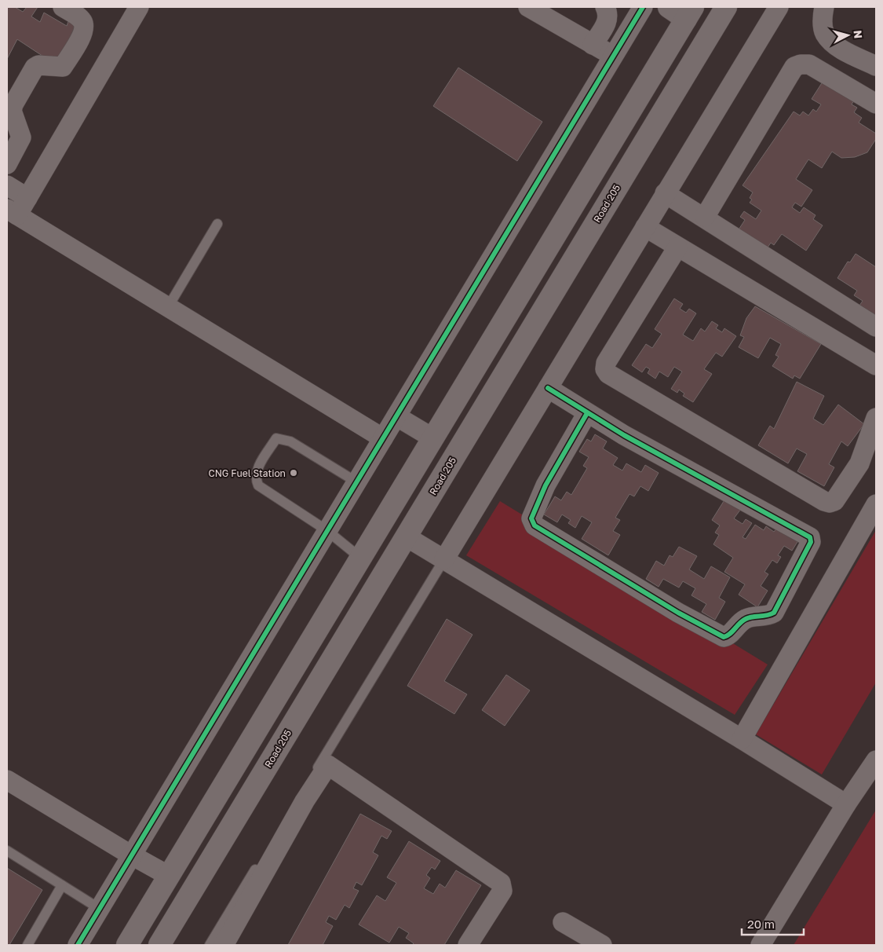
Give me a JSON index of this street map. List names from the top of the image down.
{
  "streets": {
    "main road": ["Road 205"]
  },
  "places": ["CNG Fuel Station"],
  "scale_bar": "20 m",
  "north": "right"
}
